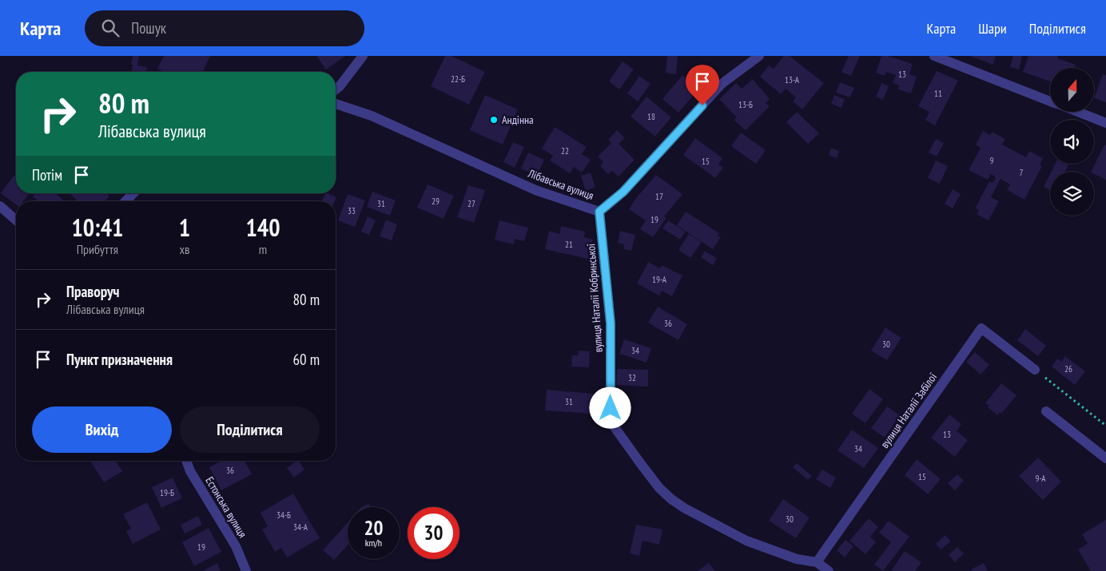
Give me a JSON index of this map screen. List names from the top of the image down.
{
  "streets": {
    "street": [
      "Лібавська вулиця",
      "вулиця Наталії Кобринської",
      "вулиця Наталії Забілої",
      "Естонська вулиця"
    ]
  },
  "crossings": [
    ["Лібавська вулиця", "вулиця Наталії Кобринської"],
    ["вулиця Наталії Кобринської", "вулиця Наталії Забілої"]
  ],
  "places": ["Андінна"],
  "house_numbers": [
    "13",
    "22-Б",
    "13-А",
    "11",
    "13-Б",
    "18",
    "22",
    "9",
    "15",
    "7",
    "17",
    "29",
    "31",
    "27",
    "33",
    "19",
    "21",
    "19-А",
    "36",
    "30",
    "34",
    "26",
    "32",
    "31",
    "13",
    "34",
    "36",
    "15",
    "9-А",
    "19-Б",
    "34-Б",
    "30",
    "34-А",
    "19"
  ],
  "north": "top",
  "page": {
    "header": "Карта",
    "search": "Пошук",
    "nav": ["Карта", "Шари", "Поділитися"],
    "turn": ["80 m", "Лібавська вулиця"],
    "then": "Потім",
    "eta": [
      "10:41",
      "Прибуття",
      "1",
      "хв",
      "140",
      "m"
    ],
    "list": [
      {
        "name": "Праворуч",
        "note": "Лібавська вулиця",
        "value": "80 m"
      },
      {
        "name": "Пункт призначення",
        "value": "60 m"
      }
    ],
    "buttons": ["Вихід", "Поділитися"],
    "speed": "20 km/h",
    "limit": "30"
  }
}
